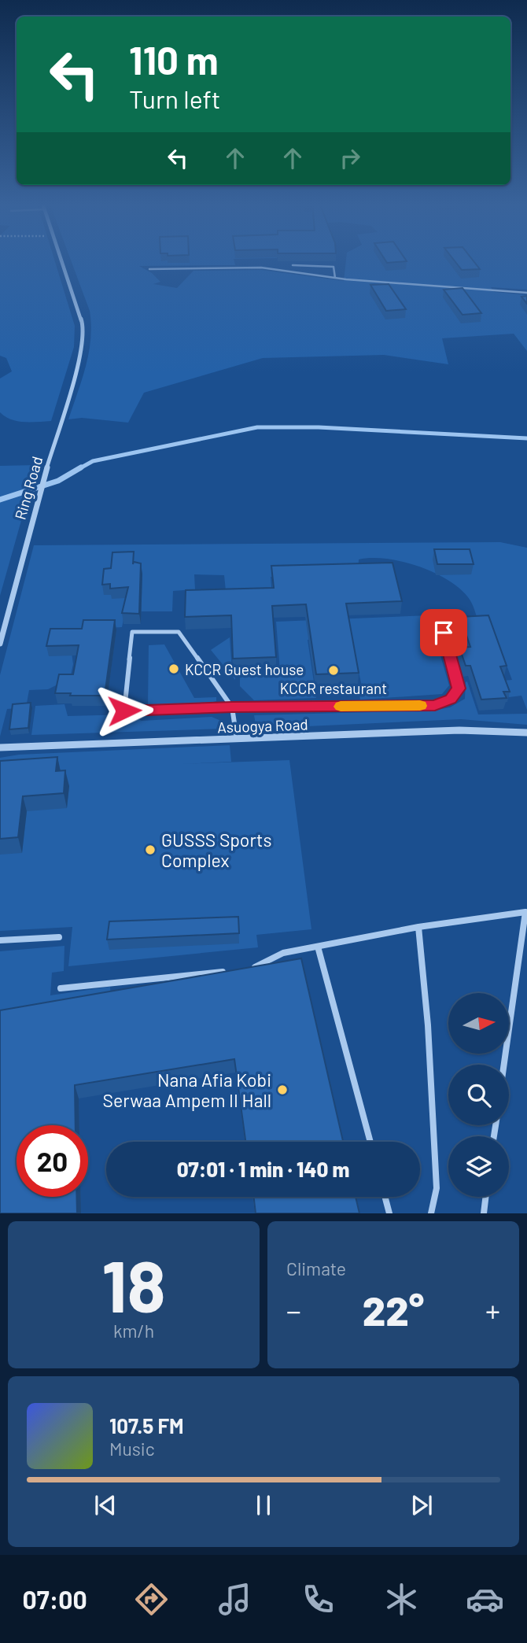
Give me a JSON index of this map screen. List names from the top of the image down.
{
  "streets": {
    "street": ["Ring Road", "Asuogya Road"]
  },
  "places": [
    "KCCR Guest house",
    "KCCR restaurant",
    "GUSSS Sports Complex",
    "Nana Afia Kobi Serwaa Ampem II Hall"
  ],
  "north": "right",
  "page": {
    "turn": ["110 m", "Turn left"],
    "limit": "20",
    "trip": "07:01 · 1 min · 140 m",
    "tile": [
      ["18", "km/h"],
      "Climate"
    ],
    "heat": ["−", "22°", "+"],
    "song": ["107.5 FM", "Music"],
    "tabs": "07:00"
  }
}
